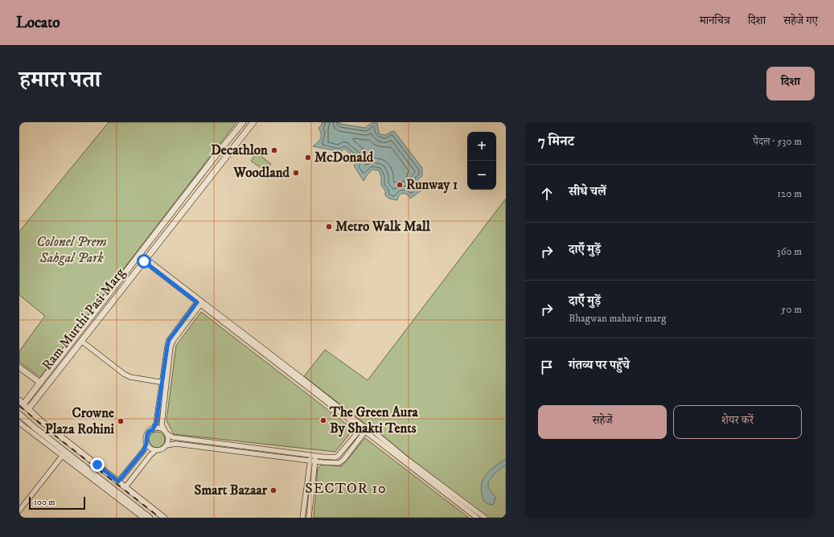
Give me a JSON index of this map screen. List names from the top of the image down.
{
  "streets": {
    "street": ["Ram Murthi Pasi Marg"]
  },
  "districts": ["SECTOR 10"],
  "parks": ["Colonel Prem Sahgal Park"],
  "places": [
    "Decathlon",
    "McDonald",
    "Woodland",
    "Runway 1",
    "Metro Walk Mall",
    "The Green Aura By Shakti Tents",
    "Crowne Plaza Rohini",
    "Smart Bazaar"
  ],
  "scale_bar": "100 m",
  "page": {
    "header": "Locato",
    "nav": ["मानचित्र", "दिशा", "सहेजे गए"],
    "title": "हमारा पता",
    "buttons": [
      "दिशा",
      ["सहेजें", "शेयर करें"]
    ],
    "heading": ["7 मिनट", "पैदल · 530 m"],
    "map_buttons": ["+", "−"],
    "list": [
      ["सीधे चलें", "120 m"],
      ["दाएँ मुड़ें", "360 m"],
      ["दाएँ मुड़ें", "Bhagwan mahavir marg", "50 m"],
      "गंतव्य पर पहुँचे"
    ],
    "scale": "100 m"
  }
}
